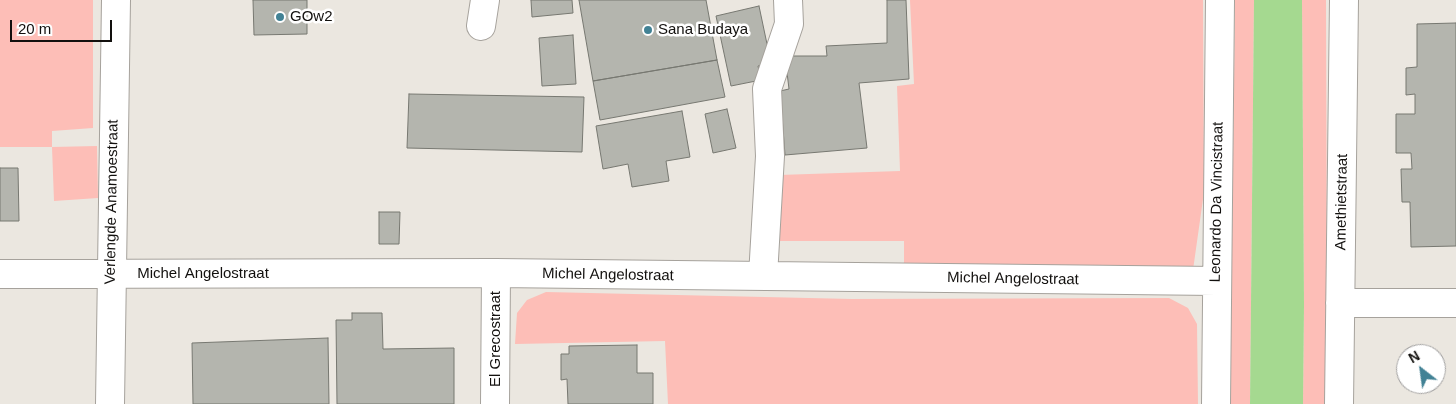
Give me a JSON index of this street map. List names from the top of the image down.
{
  "streets": {
    "street": [
      "Verlengde Anamoestraat",
      "Leonardo Da Vincistraat",
      "Amethietstraat",
      "Michel Angelostraat",
      "El Grecostraat"
    ]
  },
  "crossings": [
    ["Verlengde Anamoestraat", "Michel Angelostraat"],
    ["Leonardo Da Vincistraat", "Michel Angelostraat"],
    ["Michel Angelostraat", "El Grecostraat"]
  ],
  "places": ["GOw2", "Sana Budaya"],
  "scale_bar": "20 m",
  "north": "top left"
}
